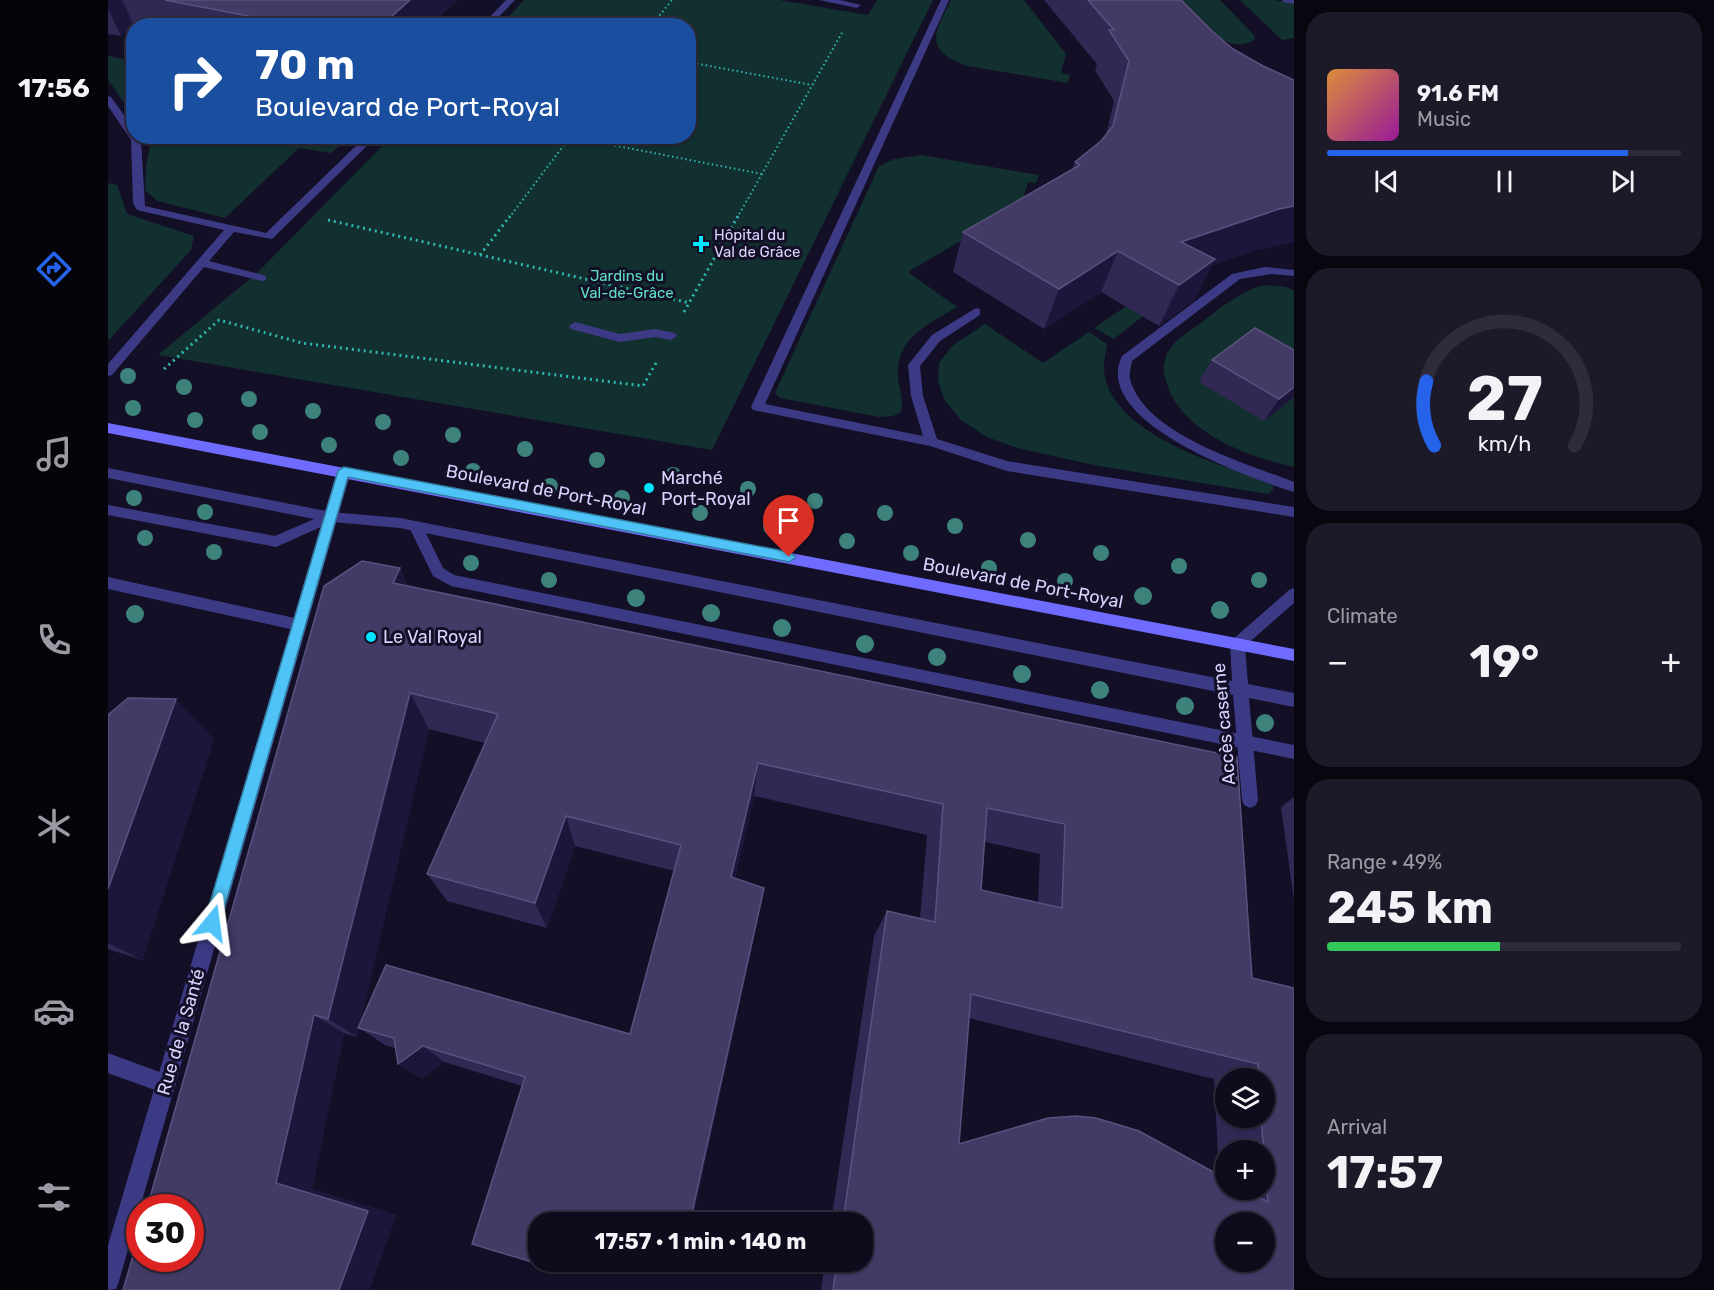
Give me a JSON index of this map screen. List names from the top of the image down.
{
  "streets": {
    "main road": ["Boulevard de Port-Royal"],
    "street": ["Accès caserne", "Rue de la Santé"]
  },
  "crossings": [
    ["Boulevard de Port-Royal", "Accès caserne"],
    ["Boulevard de Port-Royal", "Rue de la Santé"]
  ],
  "parks": ["Jardins du Val-de-Grâce"],
  "places": {
    "health": ["Hôpital du Val de Grâce"],
    "other": ["Marché Port-Royal", "Le Val Royal"]
  },
  "page": {
    "tabs": "17:56",
    "turn": ["70 m", "Boulevard de Port-Royal"],
    "song": ["91.6 FM", "Music"],
    "tile": [
      "Climate",
      ["Range · 49%", "245 km"],
      ["Arrival", "17:57"]
    ],
    "heat": ["−", "19°", "+"],
    "map_buttons": ["+", "−"],
    "limit": "30",
    "trip": "17:57 · 1 min · 140 m",
    "gauge": ["27", "km/h"]
  }
}
